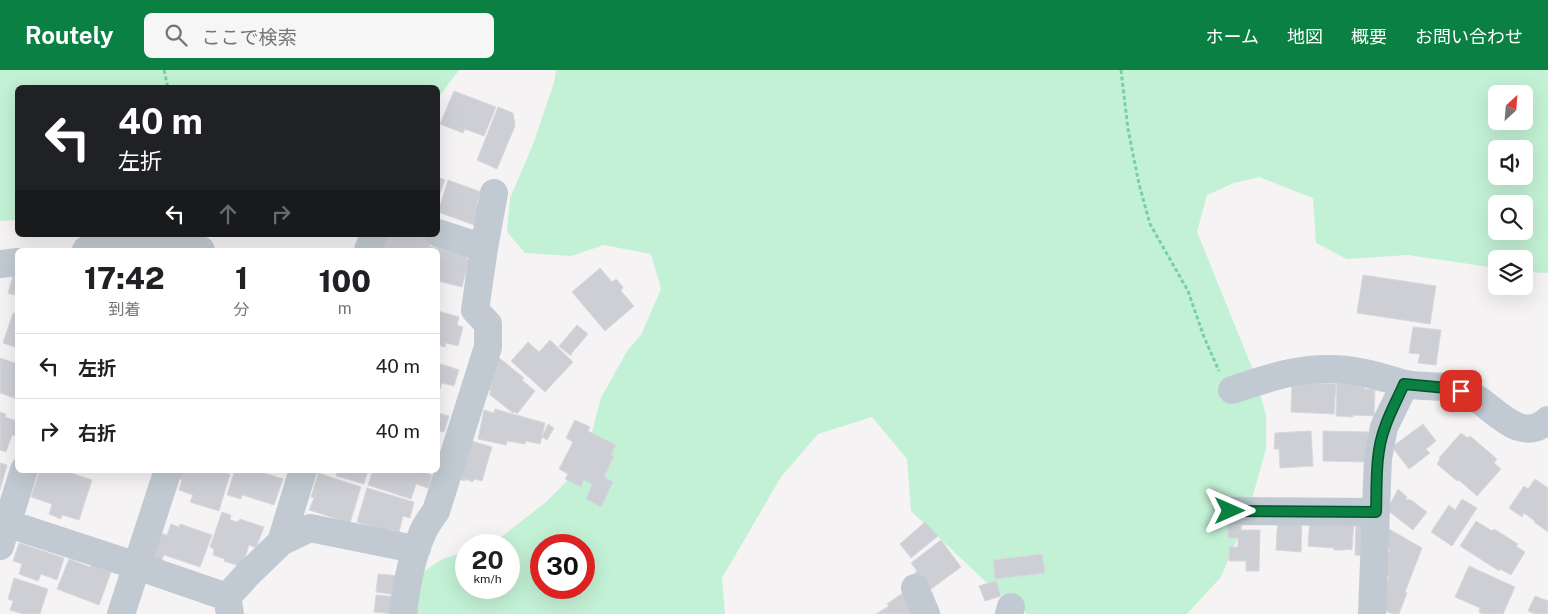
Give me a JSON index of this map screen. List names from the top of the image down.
{
  "north": "top right",
  "page": {
    "header": "Routely",
    "search": "ここで検索",
    "nav": [
      "ホーム",
      "地図",
      "概要",
      "お問い合わせ"
    ],
    "turn": ["40 m", "左折"],
    "eta": [
      "17:42",
      "到着",
      "1",
      "分",
      "100",
      "m"
    ],
    "list": [
      {
        "name": "左折",
        "value": "40 m"
      },
      {
        "name": "右折",
        "value": "40 m"
      }
    ],
    "speed": "20 km/h",
    "limit": "30"
  }
}
